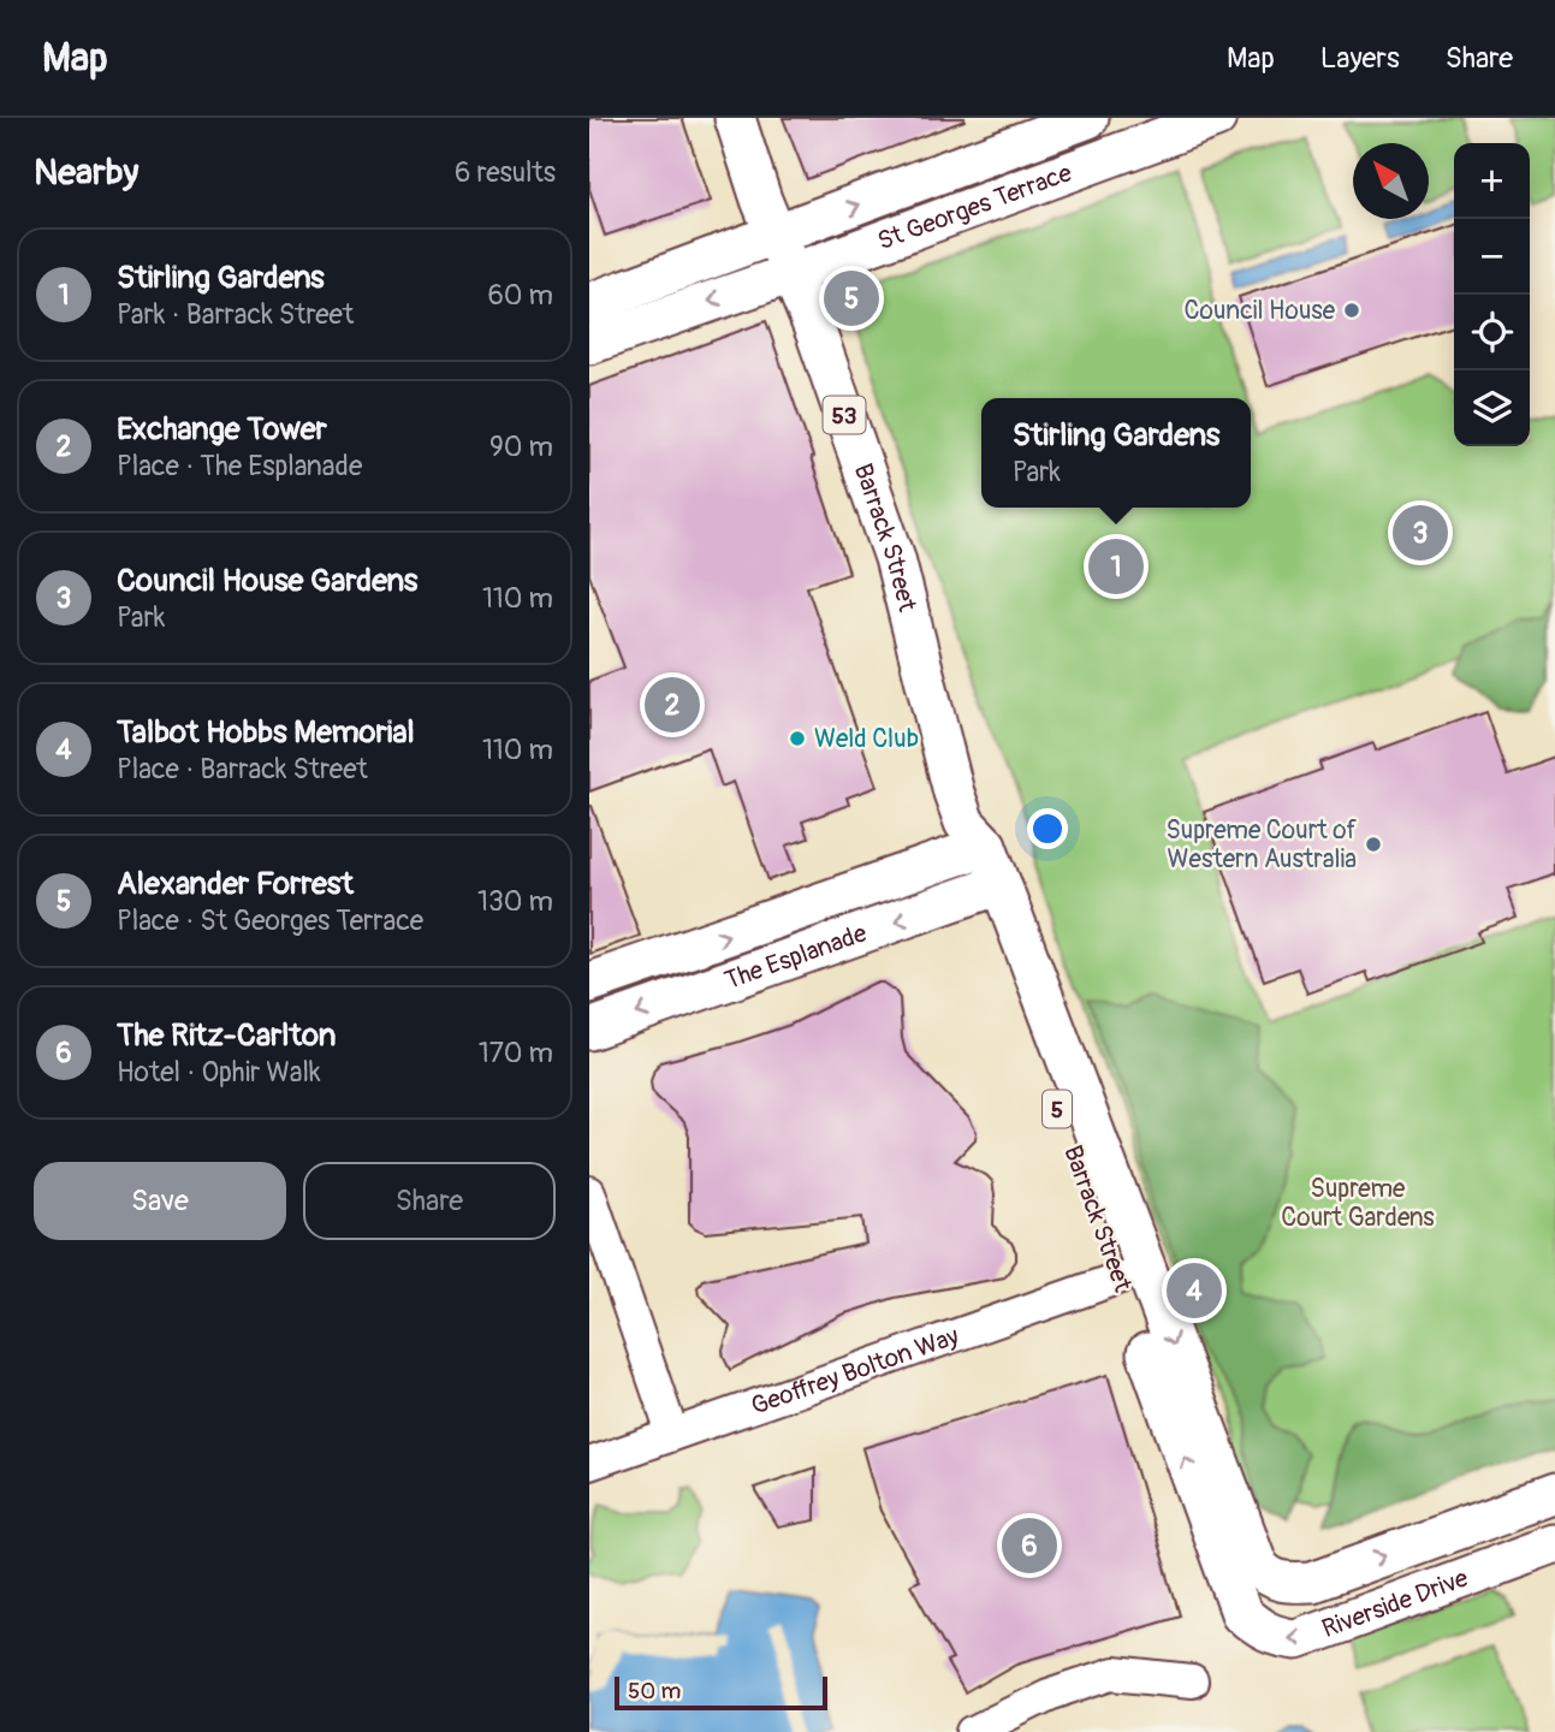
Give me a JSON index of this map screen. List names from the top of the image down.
{
  "streets": {
    "main road": [
      "St Georges Terrace",
      "53",
      "Barrack Street",
      "The Esplanade",
      "5",
      "Riverside Drive"
    ],
    "street": ["Geoffrey Bolton Way"]
  },
  "crossings": [
    ["St Georges Terrace", "Barrack Street"],
    ["Barrack Street", "The Esplanade"],
    ["Barrack Street", "Geoffrey Bolton Way"],
    ["Barrack Street", "Riverside Drive"]
  ],
  "parks": ["Supreme Court Gardens"],
  "places": ["Council House", "Weld Club", "Supreme Court of Western Australia"],
  "scale_bar": "50 m",
  "north": "top left",
  "page": {
    "header": "Map",
    "nav": ["Map", "Layers", "Share"],
    "heading": ["Nearby", "6 results"],
    "map_buttons": ["+", "−"],
    "list": [
      {
        "mark": "1",
        "name": "Stirling Gardens",
        "note": "Park · Barrack Street",
        "value": "60 m"
      },
      {
        "mark": "2",
        "name": "Exchange Tower",
        "note": "Place · The Esplanade",
        "value": "90 m"
      },
      {
        "mark": "3",
        "name": "Council House Gardens",
        "note": "Park",
        "value": "110 m"
      },
      {
        "mark": "4",
        "name": "Talbot Hobbs Memorial",
        "note": "Place · Barrack Street",
        "value": "110 m"
      },
      {
        "mark": "5",
        "name": "Alexander Forrest",
        "note": "Place · St Georges Terrace",
        "value": "130 m"
      },
      {
        "mark": "6",
        "name": "The Ritz-Carlton",
        "note": "Hotel · Ophir Walk",
        "value": "170 m"
      }
    ],
    "pins": [
      "5",
      "3",
      "1",
      "2",
      "4",
      "6"
    ],
    "popup": ["Stirling Gardens", "Park"],
    "buttons": ["Save", "Share"],
    "scale": "50 m"
  }
}
